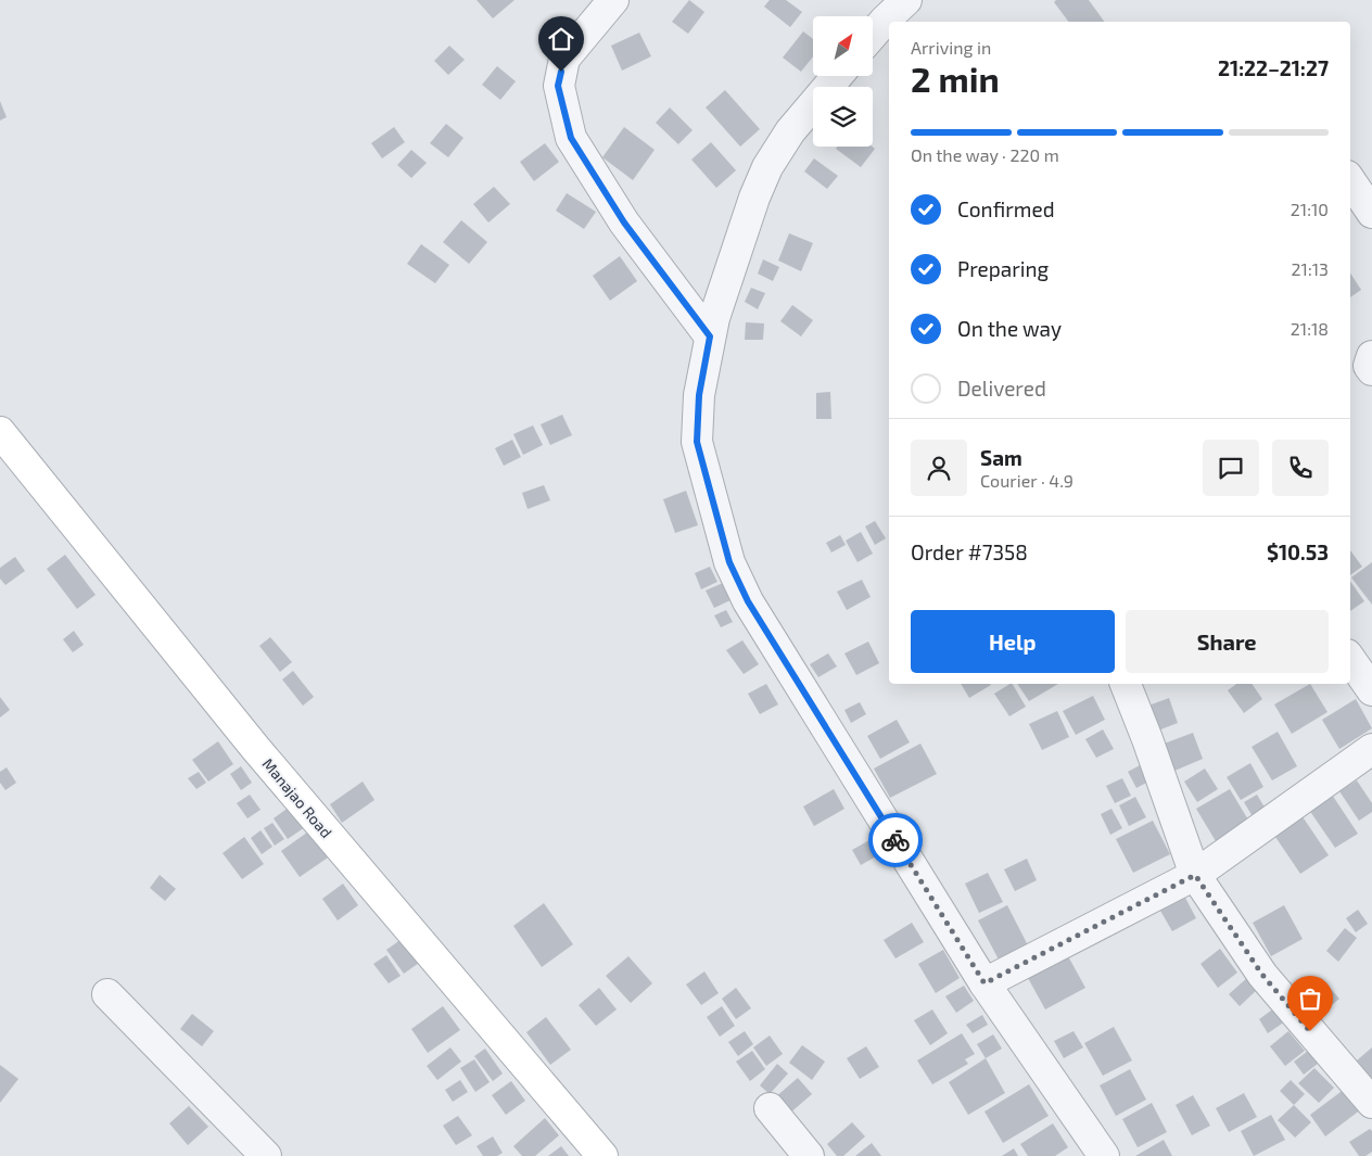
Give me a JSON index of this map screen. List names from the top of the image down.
{
  "streets": {
    "street": ["Manajao Road"]
  },
  "north": "top right",
  "page": {
    "heading": ["2 min", "Arriving in", "21:22–21:27"],
    "panel": [
      "Sam",
      "Courier · 4.9",
      "Order #7358",
      "$10.53"
    ],
    "bar": "On the way · 220 m",
    "list": [
      ["Confirmed", "21:10"],
      ["Preparing", "21:13"],
      ["On the way", "21:18"],
      "Delivered"
    ],
    "buttons": ["Help", "Share"]
  }
}
